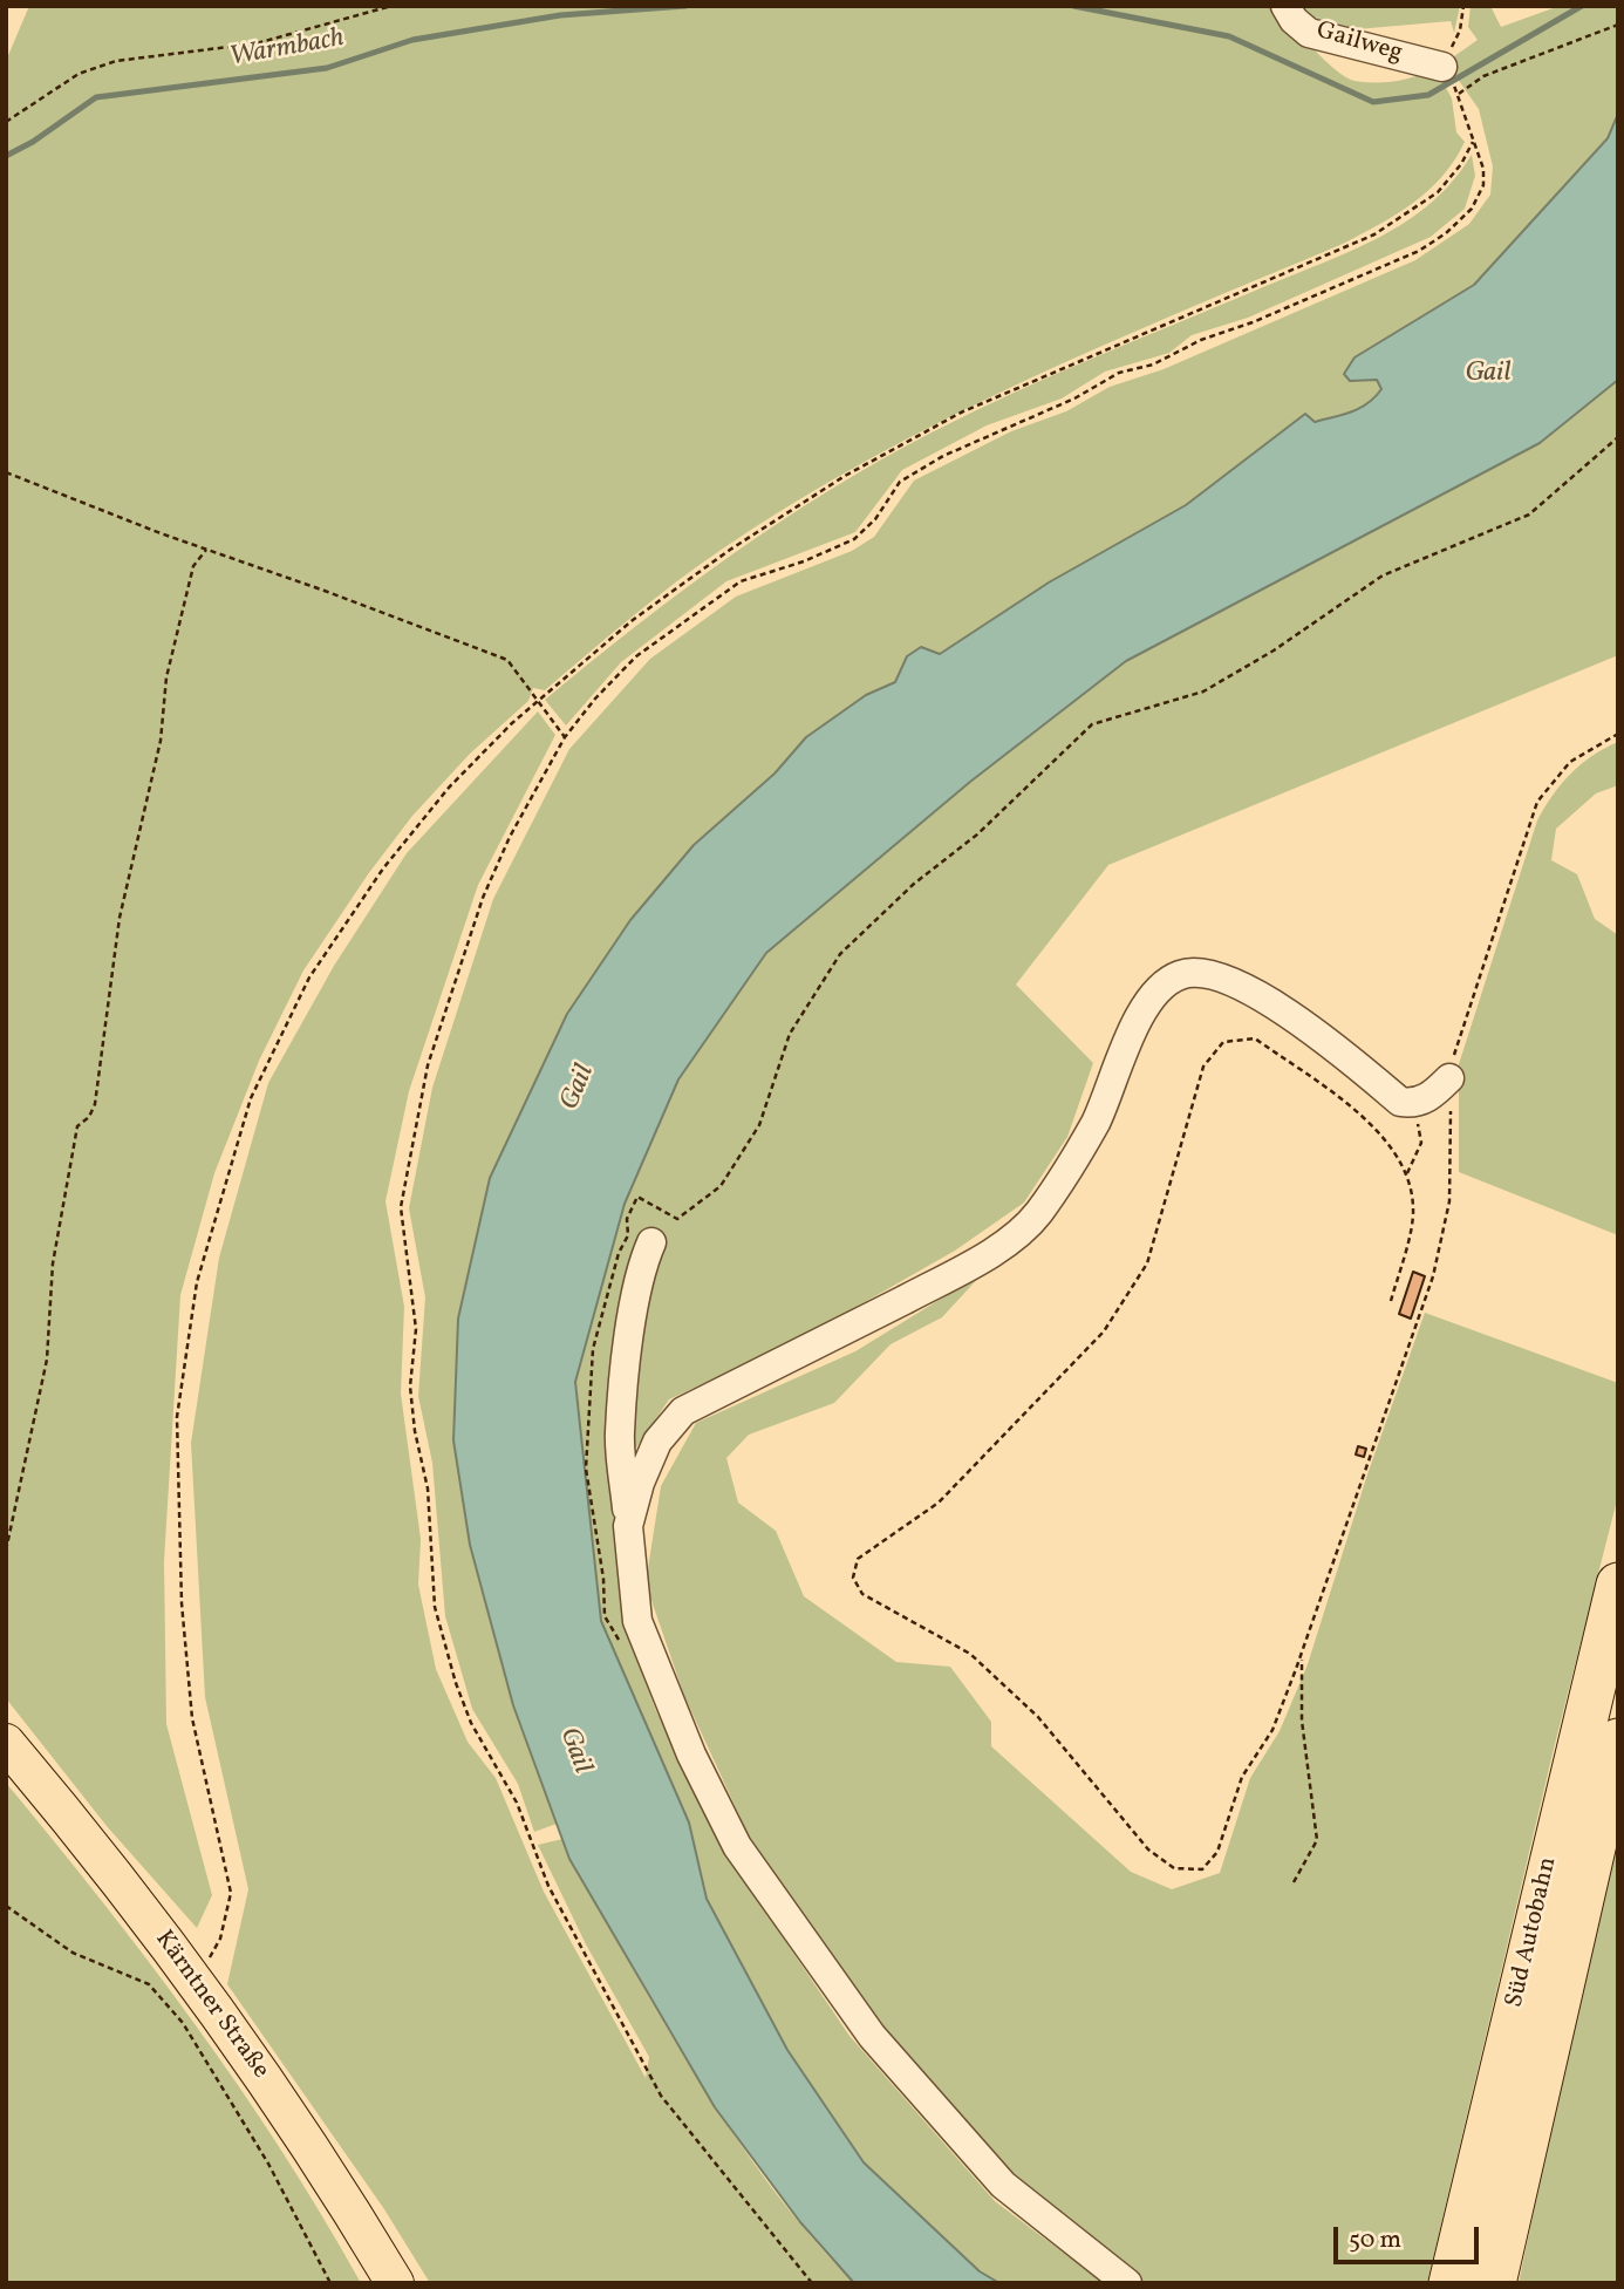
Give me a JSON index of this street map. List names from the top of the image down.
{
  "streets": {
    "highway": ["Süd Autobahn"],
    "main road": ["Kärntner Straße"],
    "street": ["Gailweg"]
  },
  "water": ["Warmbach", "Gail"],
  "scale_bar": "50 m"
}
